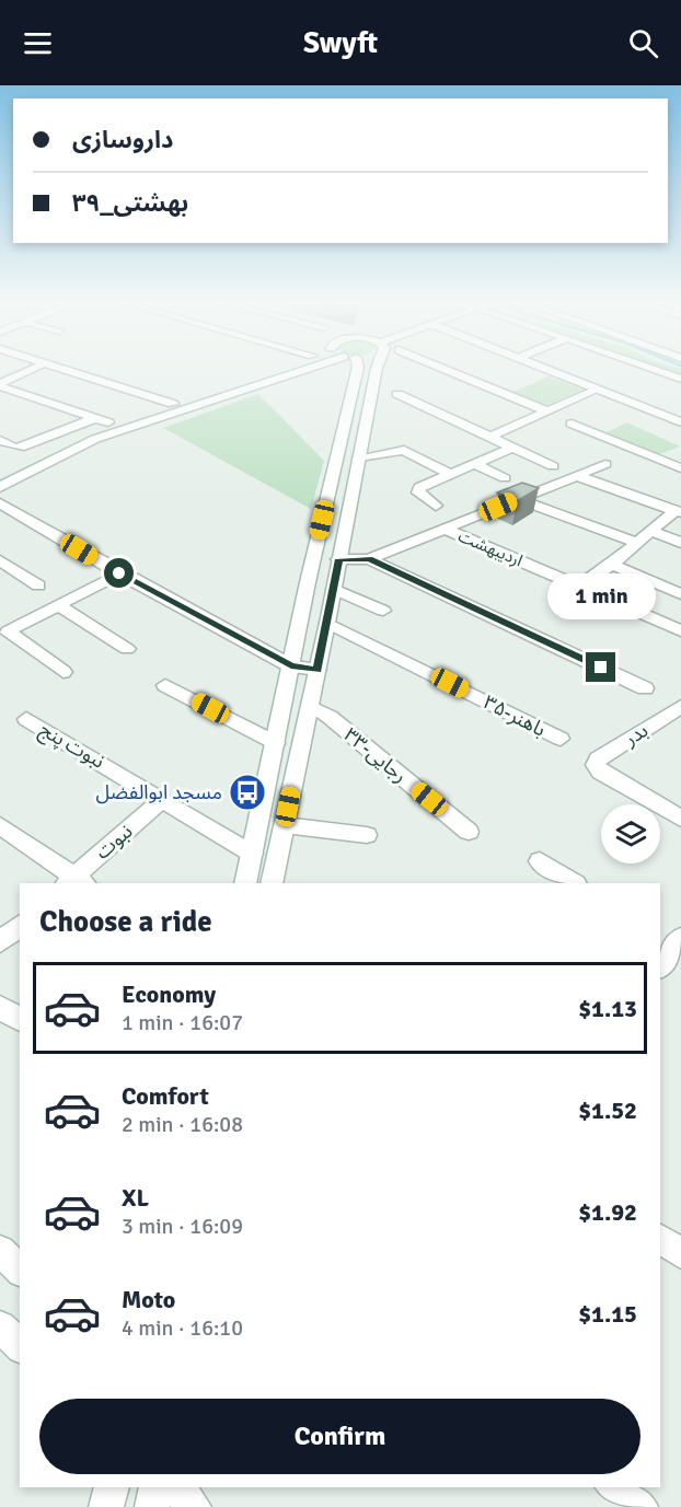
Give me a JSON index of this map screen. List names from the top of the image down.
{
  "streets": {
    "street": [
      "اردیبهشت",
      "۳۵-باهنر",
      "بدر",
      "نبوت پنج",
      "۳۳-رجایی",
      "نبوت"
    ]
  },
  "crossings": [
    ["نبوت پنج", "نبوت"]
  ],
  "places": {
    "bus stop": ["مسجد ابوالفضل"]
  },
  "page": {
    "header": "Swyft",
    "banner": ["داروسازی", "۳۹_بهشتی"],
    "bubble": "1 min",
    "heading": "Choose a ride",
    "list": [
      {
        "name": "Economy",
        "note": "1 min · 16:07",
        "value": "$1.13"
      },
      {
        "name": "Comfort",
        "note": "2 min · 16:08",
        "value": "$1.52"
      },
      {
        "name": "XL",
        "note": "3 min · 16:09",
        "value": "$1.92"
      },
      {
        "name": "Moto",
        "note": "4 min · 16:10",
        "value": "$1.15"
      }
    ],
    "buttons": "Confirm"
  }
}
